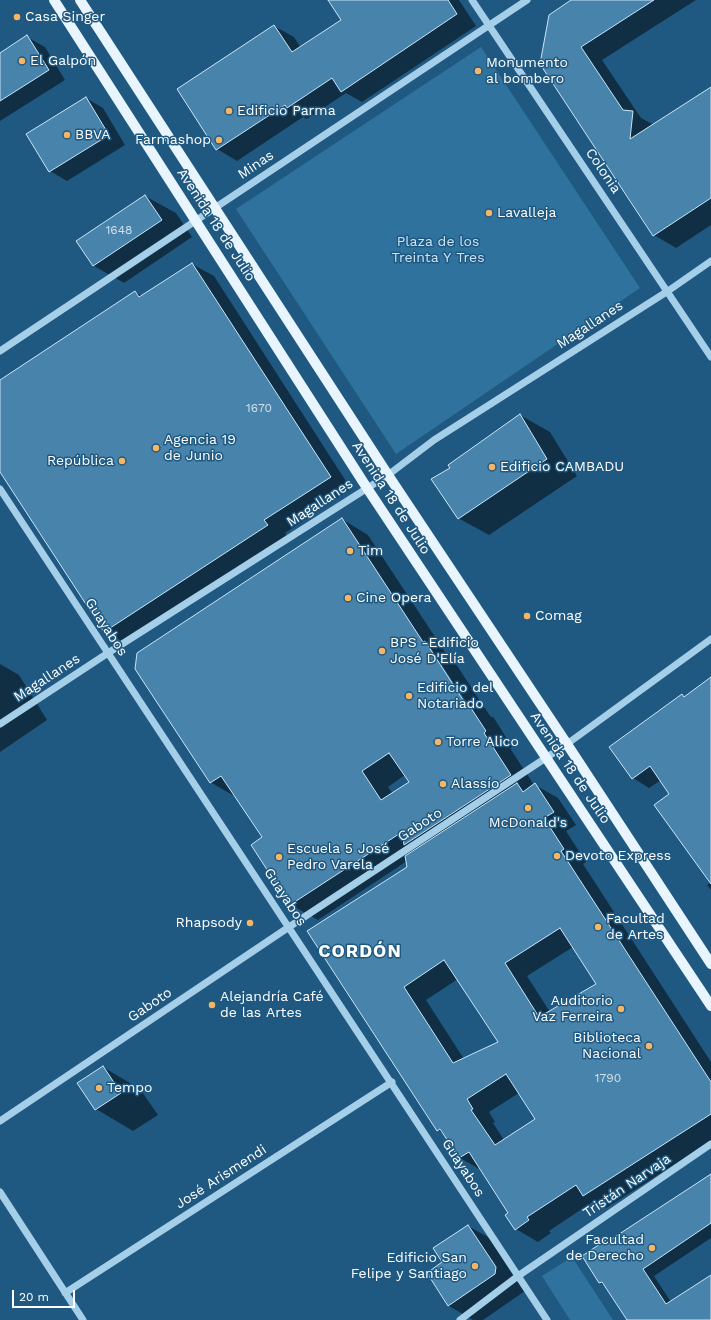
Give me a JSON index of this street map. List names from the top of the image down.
{
  "streets": {
    "main road": ["Avenida 18 de Julio"],
    "street": [
      "Minas",
      "Colonia",
      "Magallanes",
      "Guayabos",
      "Gaboto",
      "José Arismendi",
      "Tristán Narvaja"
    ]
  },
  "crossings": [
    ["Minas", "Colonia"],
    ["Minas", "Avenida 18 de Julio"],
    ["Colonia", "Magallanes"],
    ["Avenida 18 de Julio", "Magallanes"],
    ["Avenida 18 de Julio", "Gaboto"],
    ["Magallanes", "Guayabos"],
    ["Guayabos", "Gaboto"],
    ["Guayabos", "José Arismendi"],
    ["Guayabos", "Tristán Narvaja"]
  ],
  "districts": ["CORDÓN"],
  "parks": ["Plaza de los Treinta Y Tres"],
  "places": [
    "Casa Singer",
    "El Galpón",
    "Monumento al bombero",
    "Edificio Parma",
    "BBVA",
    "Farmashop",
    "Lavalleja",
    "Agencia 19 de Junio",
    "República",
    "Edificio CAMBADU",
    "Tim",
    "Cine Opera",
    "Comag",
    "BPS -Edificio José D'Elía",
    "Edificio del Notariado",
    "Torre Alico",
    "Alassío",
    "McDonald's",
    "Devoto Express",
    "Escuela 5 José Pedro Varela",
    "Rhapsody",
    "Facultad de Artes",
    "Alejandría Café de las Artes",
    "Auditorio Vaz Ferreira",
    "Biblioteca Nacional",
    "Tempo",
    "Facultad de Derecho",
    "Edificio San Felipe y Santiago"
  ],
  "house_numbers": ["1648", "1670", "1790"],
  "scale_bar": "20 m"
}
